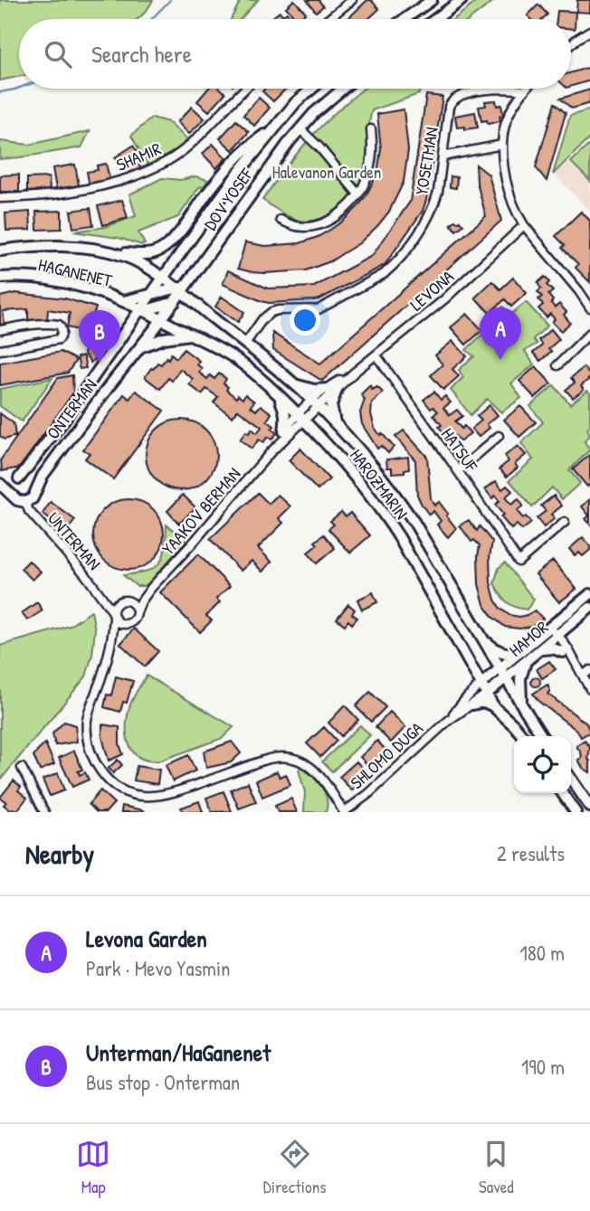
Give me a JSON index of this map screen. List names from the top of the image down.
{
  "streets": {
    "main road": [
      "DOV YOSEF",
      "HAGANENET",
      "ONTERMAN",
      "HAROZMARIN",
      "HAMOR",
      "SHLOMO DUGA"
    ],
    "street": [
      "SHAMIR",
      "YOSETMAN",
      "LEVONA",
      "HATSUF",
      "YAAKOV BERMAN",
      "UNTERMAN"
    ]
  },
  "crossings": [
    ["YOSETMAN", "HAROZMARIN"],
    ["DOV YOSEF", "HAGANENET"],
    ["DOV YOSEF", "ONTERMAN"],
    ["DOV YOSEF", "HAROZMARIN"],
    ["HAGANENET", "ONTERMAN"],
    ["HAGANENET", "HAROZMARIN"],
    ["LEVONA", "HATSUF"],
    ["LEVONA", "HAROZMARIN"],
    ["LEVONA", "YAAKOV BERMAN"],
    ["ONTERMAN", "HAROZMARIN"],
    ["ONTERMAN", "UNTERMAN"],
    ["HAROZMARIN", "YAAKOV BERMAN"],
    ["HAROZMARIN", "HAMOR"],
    ["HAROZMARIN", "SHLOMO DUGA"],
    ["YAAKOV BERMAN", "UNTERMAN"],
    ["HAMOR", "SHLOMO DUGA"]
  ],
  "parks": ["Halevanon Garden"],
  "page": {
    "search": "Search here",
    "pins": ["A", "B"],
    "heading": ["Nearby", "2 results"],
    "list": [
      {
        "mark": "A",
        "name": "Levona Garden",
        "note": "Park · Mevo Yasmin",
        "value": "180 m"
      },
      {
        "mark": "B",
        "name": "Unterman/HaGanenet",
        "note": "Bus stop · Onterman",
        "value": "190 m"
      }
    ],
    "nav": ["Map", "Directions", "Saved"]
  }
}
